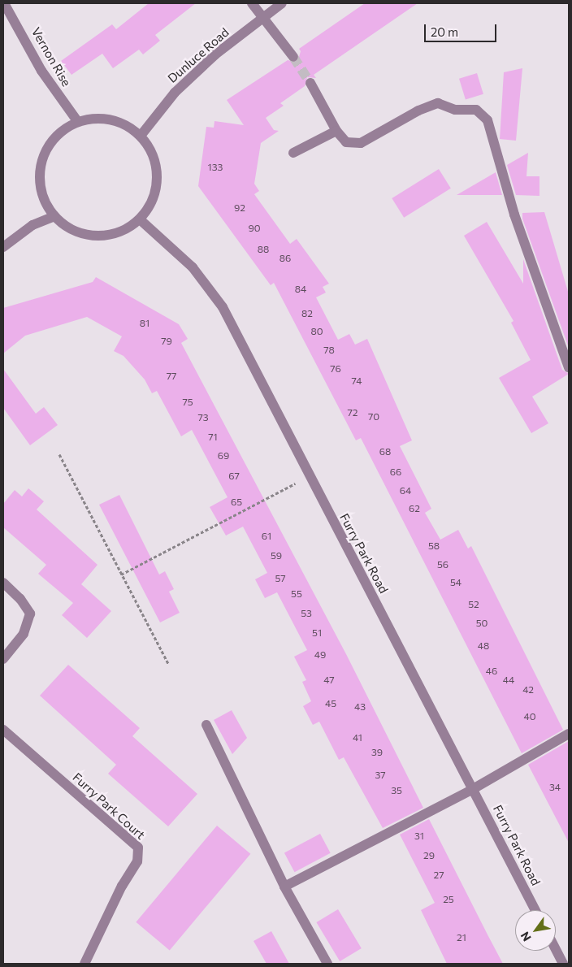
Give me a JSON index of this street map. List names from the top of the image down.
{
  "streets": {
    "street": [
      "Dunluce Road",
      "Vernon Rise",
      "Furry Park Road",
      "Furry Park Court"
    ]
  },
  "crossings": [
    ["Dunluce Road", "Vernon Rise"],
    ["Dunluce Road", "Furry Park Road"],
    ["Vernon Rise", "Furry Park Road"]
  ],
  "house_numbers": [
    "133",
    "92",
    "90",
    "88",
    "86",
    "84",
    "82",
    "81",
    "80",
    "79",
    "78",
    "76",
    "77",
    "74",
    "75",
    "72",
    "70",
    "73",
    "71",
    "68",
    "69",
    "66",
    "67",
    "64",
    "65",
    "62",
    "61",
    "58",
    "59",
    "56",
    "57",
    "54",
    "55",
    "52",
    "53",
    "50",
    "51",
    "48",
    "49",
    "46",
    "47",
    "44",
    "42",
    "45",
    "43",
    "40",
    "41",
    "39",
    "37",
    "34",
    "35",
    "31",
    "29",
    "27",
    "25",
    "21"
  ],
  "scale_bar": "20 m",
  "north": "bottom left"
}
